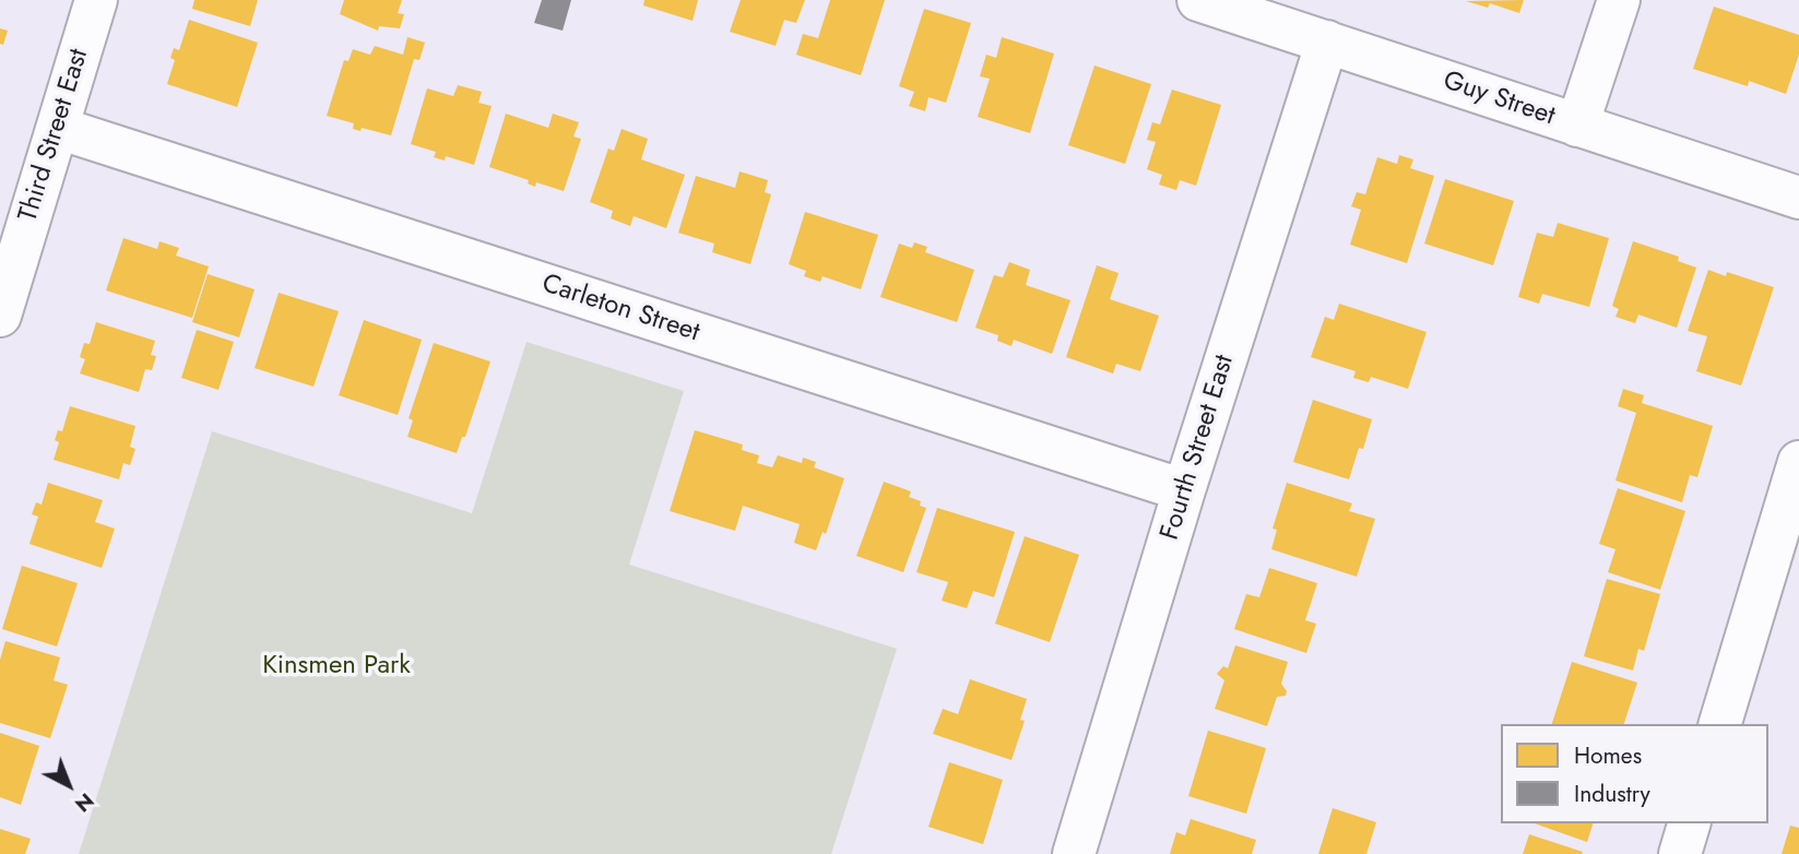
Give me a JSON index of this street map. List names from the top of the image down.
{
  "streets": {
    "street": [
      "Guy Street",
      "Third Street East",
      "Carleton Street",
      "Fourth Street East"
    ]
  },
  "crossings": [
    ["Guy Street", "Fourth Street East"],
    ["Third Street East", "Carleton Street"],
    ["Carleton Street", "Fourth Street East"]
  ],
  "parks": ["Kinsmen Park"],
  "legend": ["Homes", "Industry"],
  "north": "bottom right"
}
